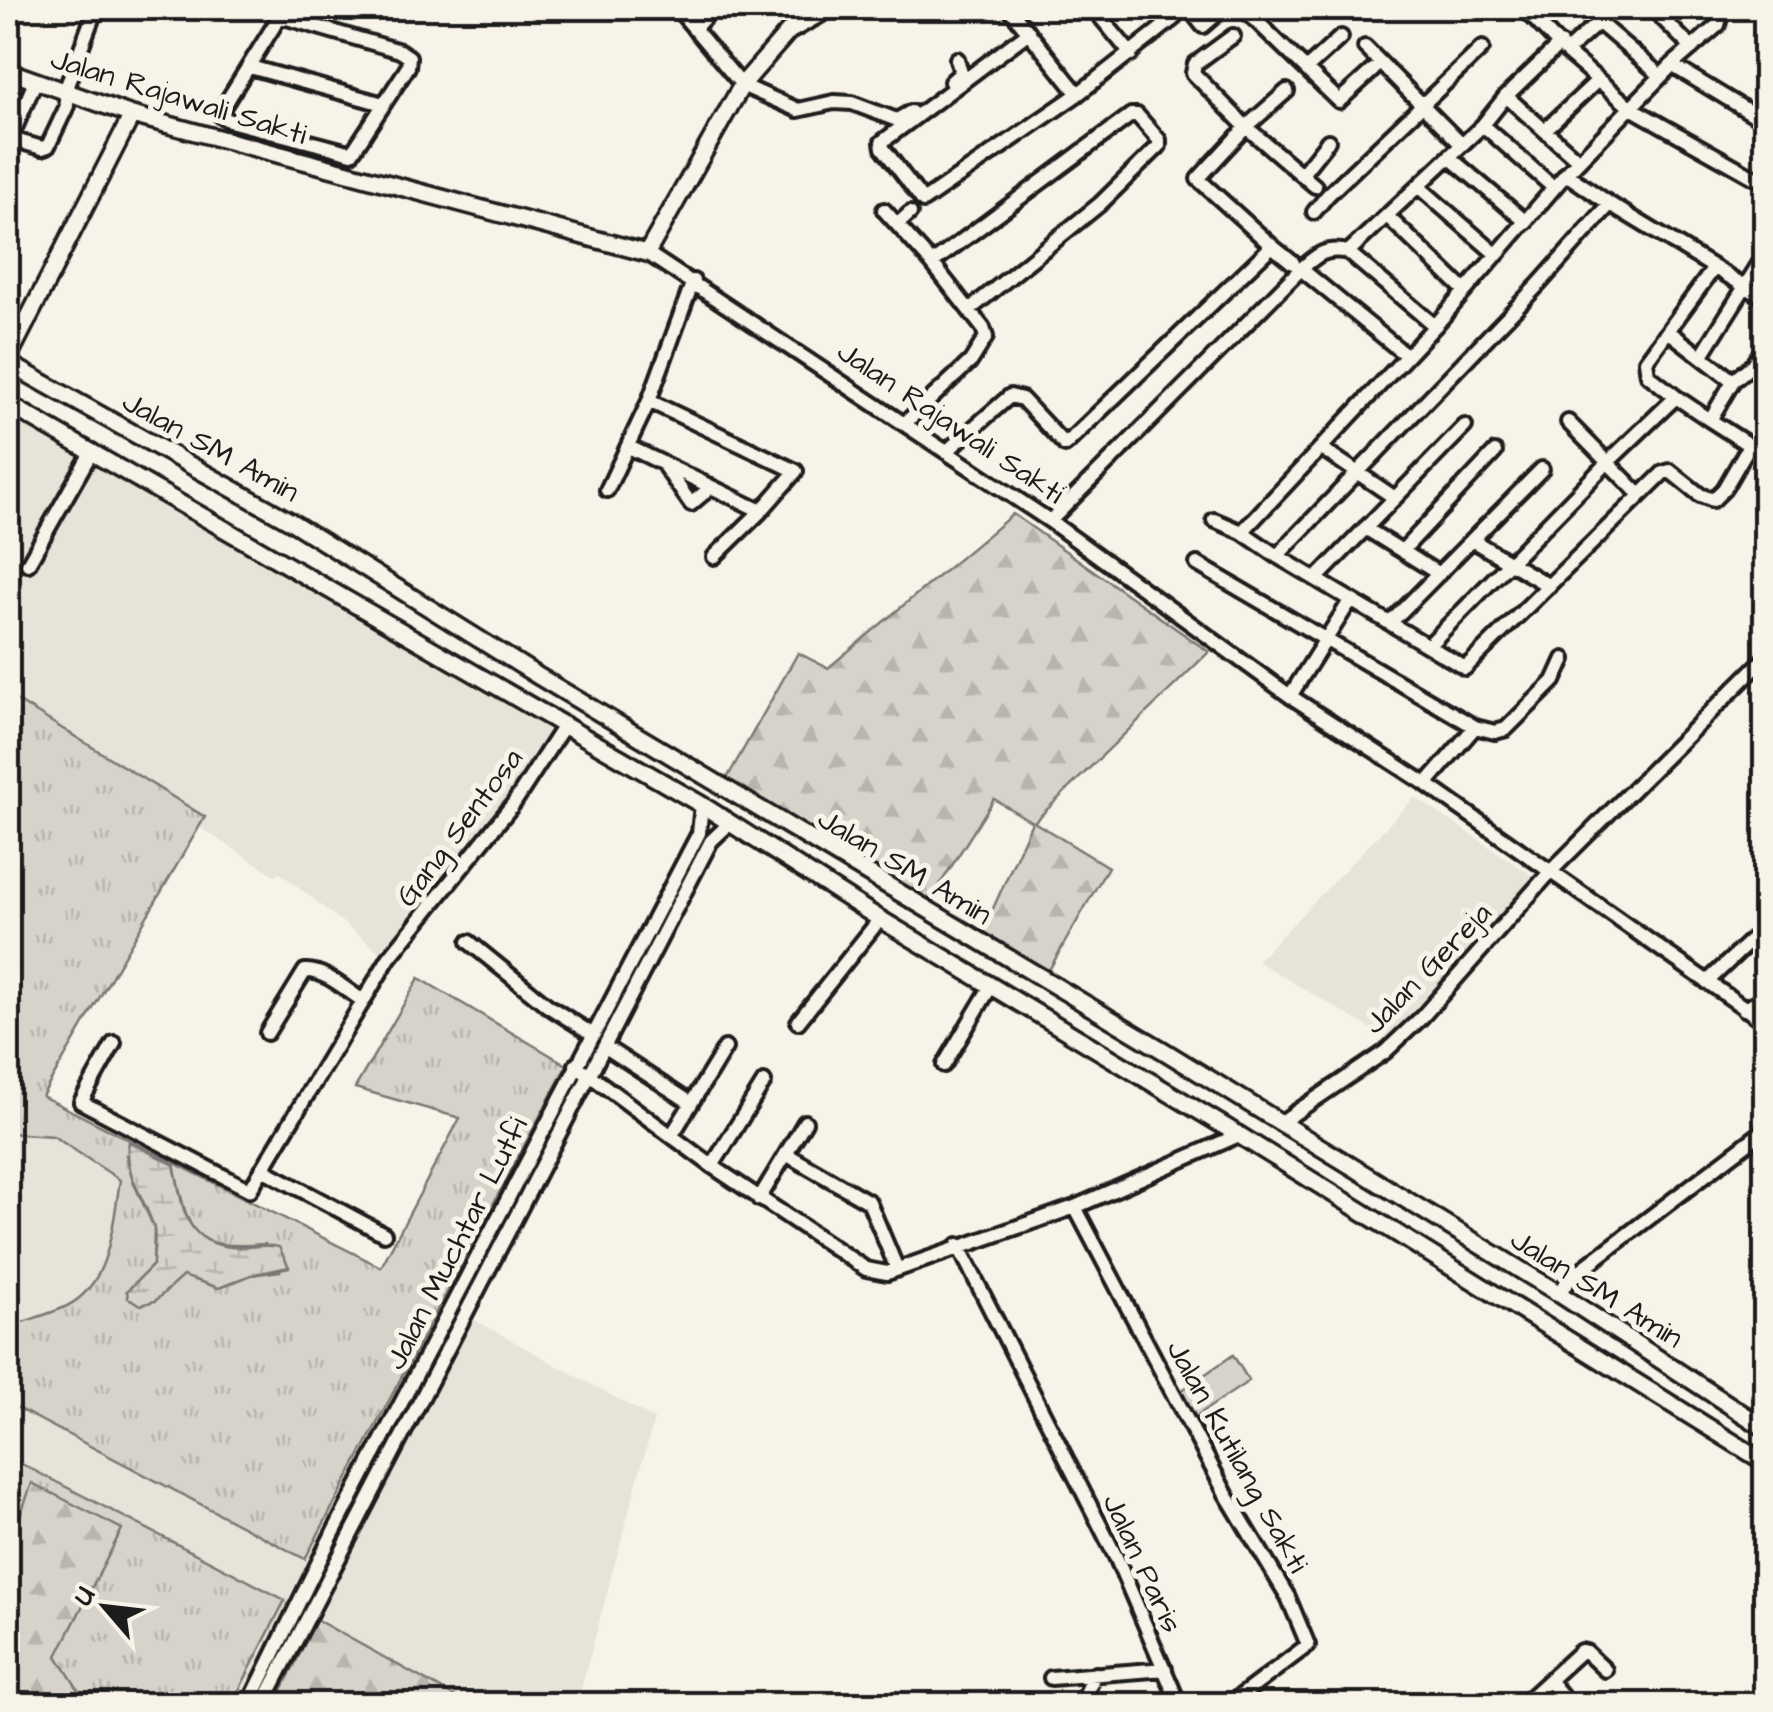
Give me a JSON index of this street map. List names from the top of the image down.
{
  "streets": {
    "main road": ["Jalan Rajawali Sakti", "Jalan SM Amin"],
    "street": [
      "Gang Sentosa",
      "Jalan Gereja",
      "Jalan Muchtar Lutfi",
      "Jalan Kutilang Sakti",
      "Jalan Paris"
    ]
  },
  "crossings": [
    ["Jalan Rajawali Sakti", "Jalan Gereja"],
    ["Jalan SM Amin", "Gang Sentosa"],
    ["Jalan SM Amin", "Jalan Gereja"],
    ["Jalan SM Amin", "Jalan Muchtar Lutfi"]
  ],
  "north": "top left"
}
